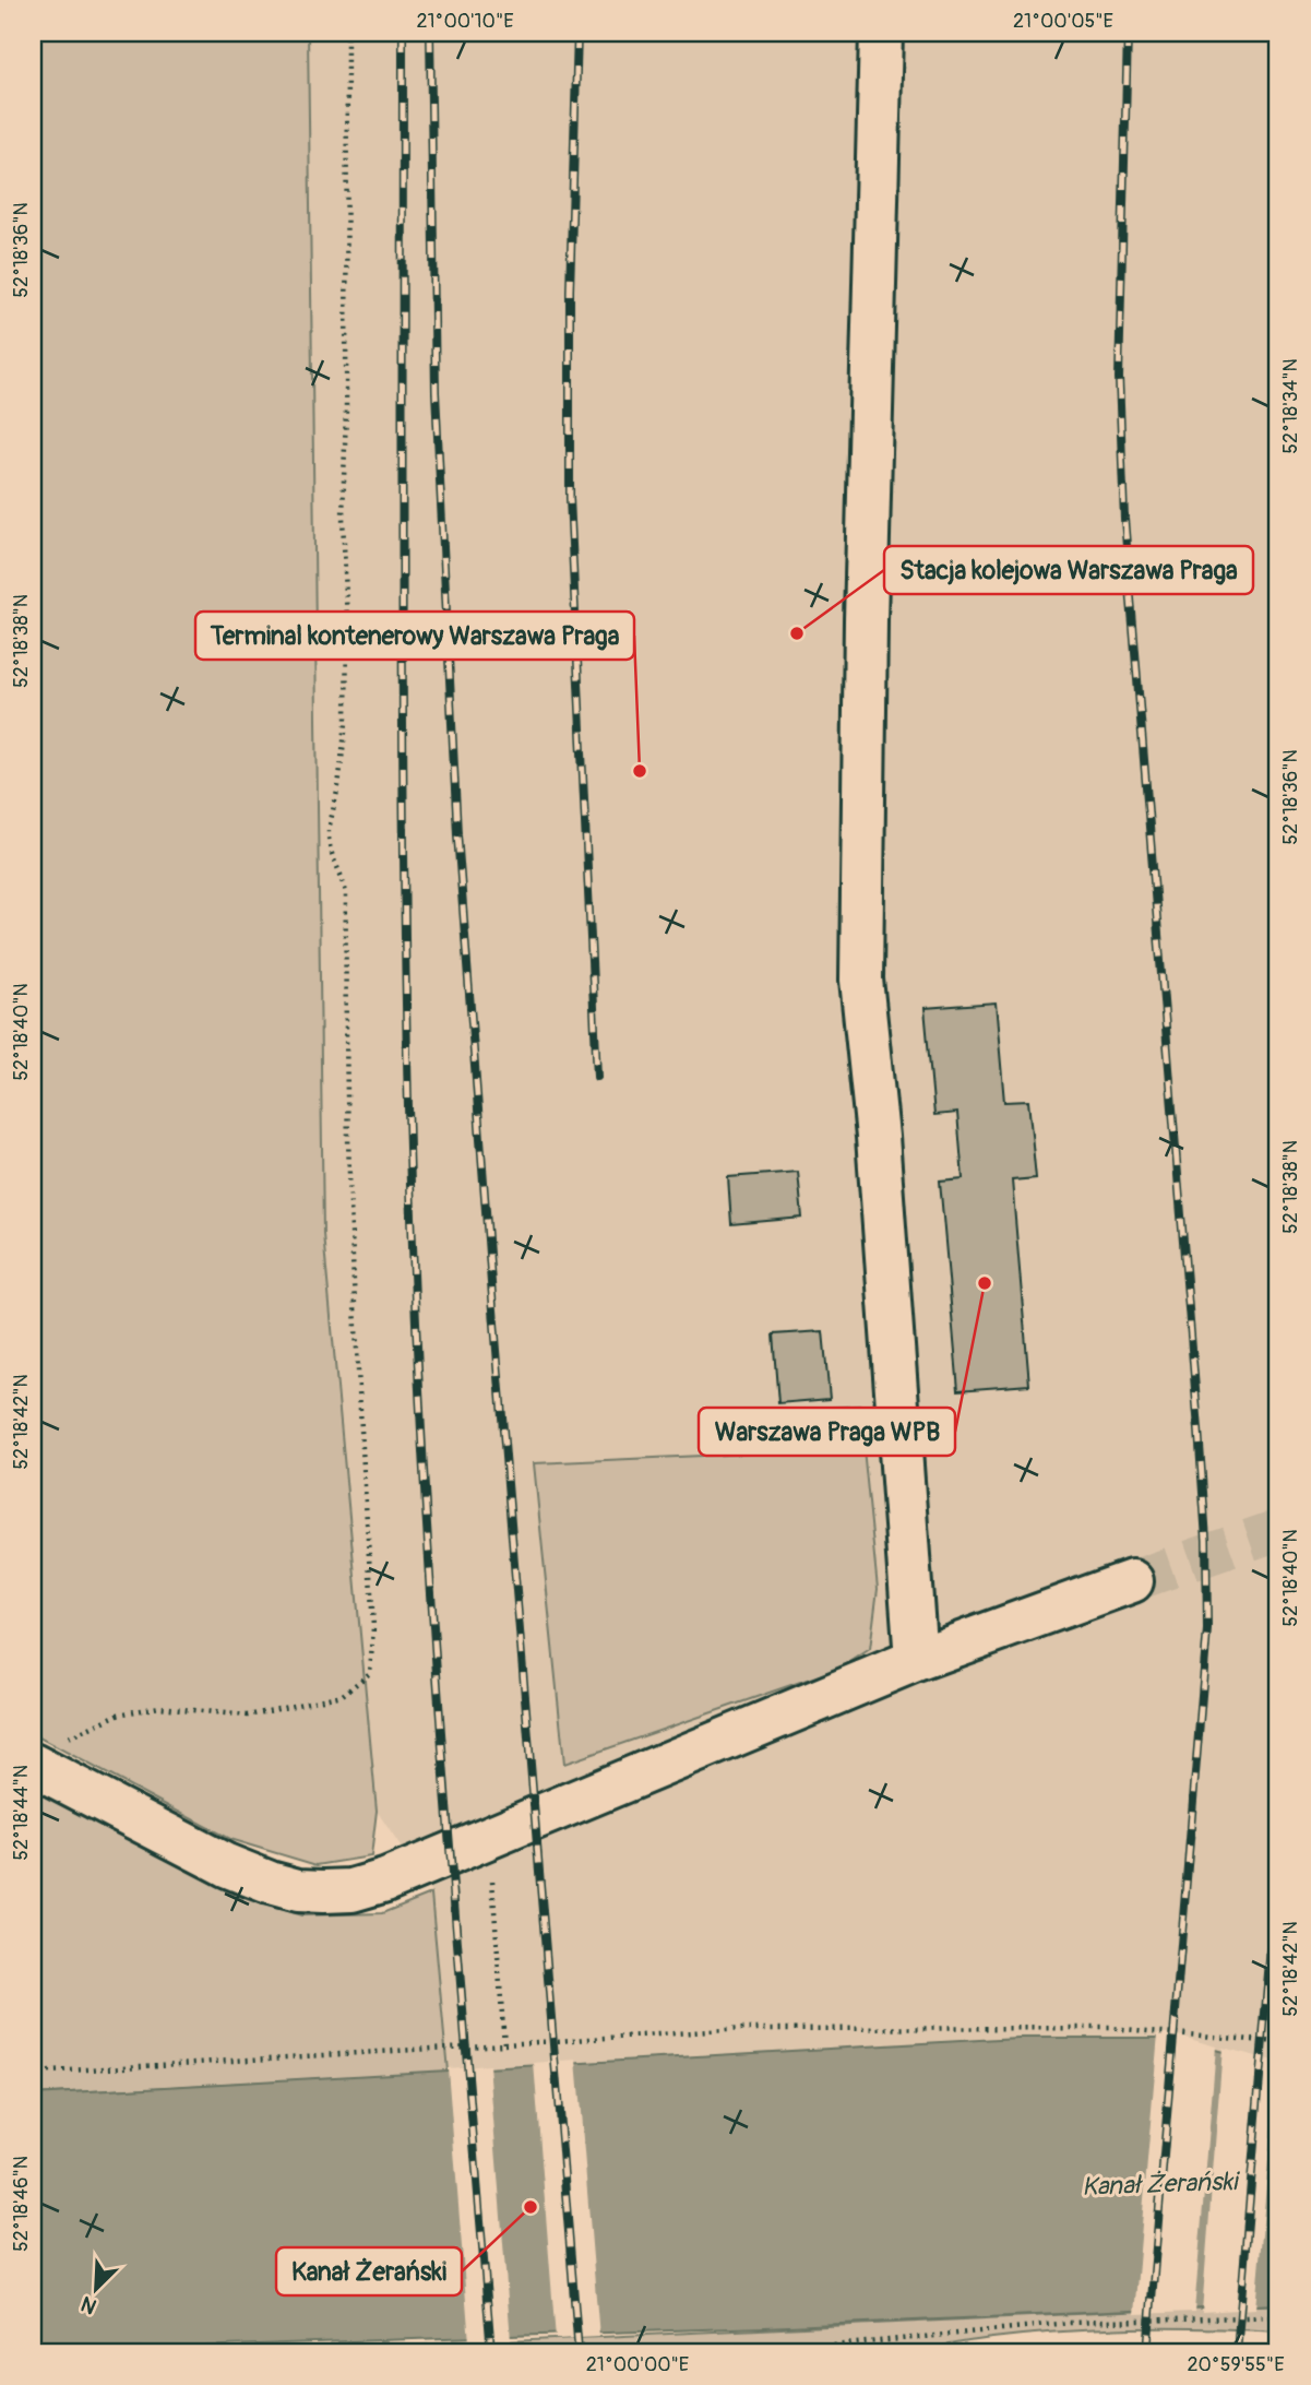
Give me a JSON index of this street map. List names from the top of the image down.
{
  "water": ["Kanał Żerański"],
  "places": [
    "Stacja kolejowa Warszawa Praga",
    "Terminal kontenerowy Warszawa Praga",
    "Warszawa Praga WPB",
    "Kanał Żerański"
  ],
  "north": "bottom left",
  "coordinates": [
    "21°00'10\"E",
    "21°00'05\"E",
    "52°18'36\"N",
    "52°18'34\"N",
    "52°18'38\"N",
    "52°18'40\"N",
    "52°18'42\"N",
    "52°18'44\"N",
    "52°18'46\"N",
    "21°00'00\"E",
    "20°59'55\"E"
  ]
}
